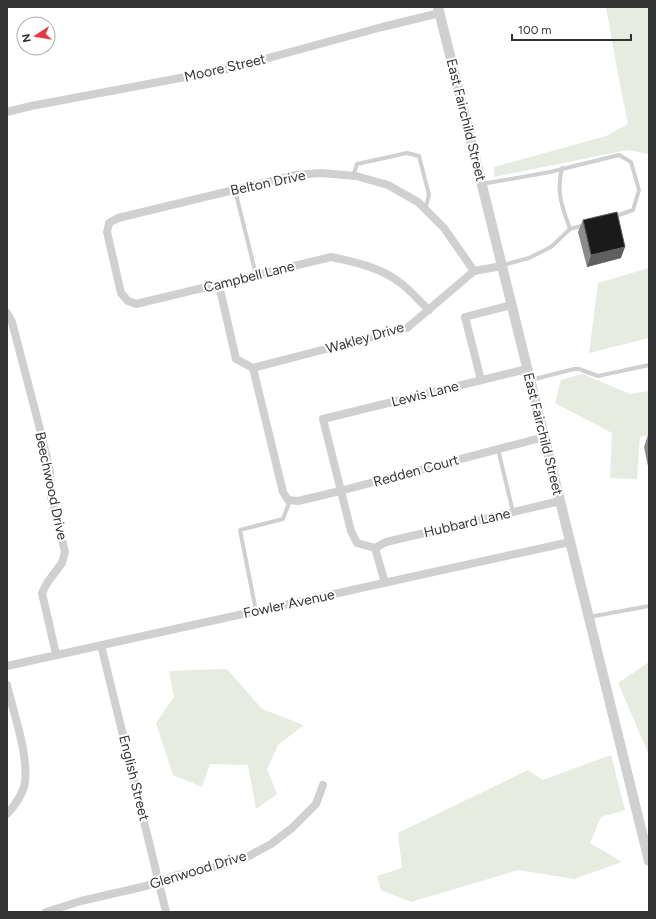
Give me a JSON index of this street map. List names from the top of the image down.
{
  "streets": {
    "street": [
      "Moore Street",
      "East Fairchild Street",
      "Belton Drive",
      "Campbell Lane",
      "Wakley Drive",
      "Lewis Lane",
      "Redden Court",
      "Beechwood Drive",
      "Hubbard Lane",
      "Fowler Avenue",
      "English Street",
      "Glenwood Drive"
    ]
  },
  "crossings": [
    ["Moore Street", "East Fairchild Street"],
    ["East Fairchild Street", "Lewis Lane"],
    ["East Fairchild Street", "Redden Court"],
    ["East Fairchild Street", "Hubbard Lane"],
    ["East Fairchild Street", "Fowler Avenue"],
    ["Belton Drive", "Campbell Lane"],
    ["Belton Drive", "Wakley Drive"],
    ["Campbell Lane", "Wakley Drive"],
    ["Lewis Lane", "Redden Court"],
    ["Beechwood Drive", "Fowler Avenue"],
    ["Fowler Avenue", "English Street"],
    ["English Street", "Glenwood Drive"]
  ],
  "scale_bar": "100 m",
  "north": "left"
}
